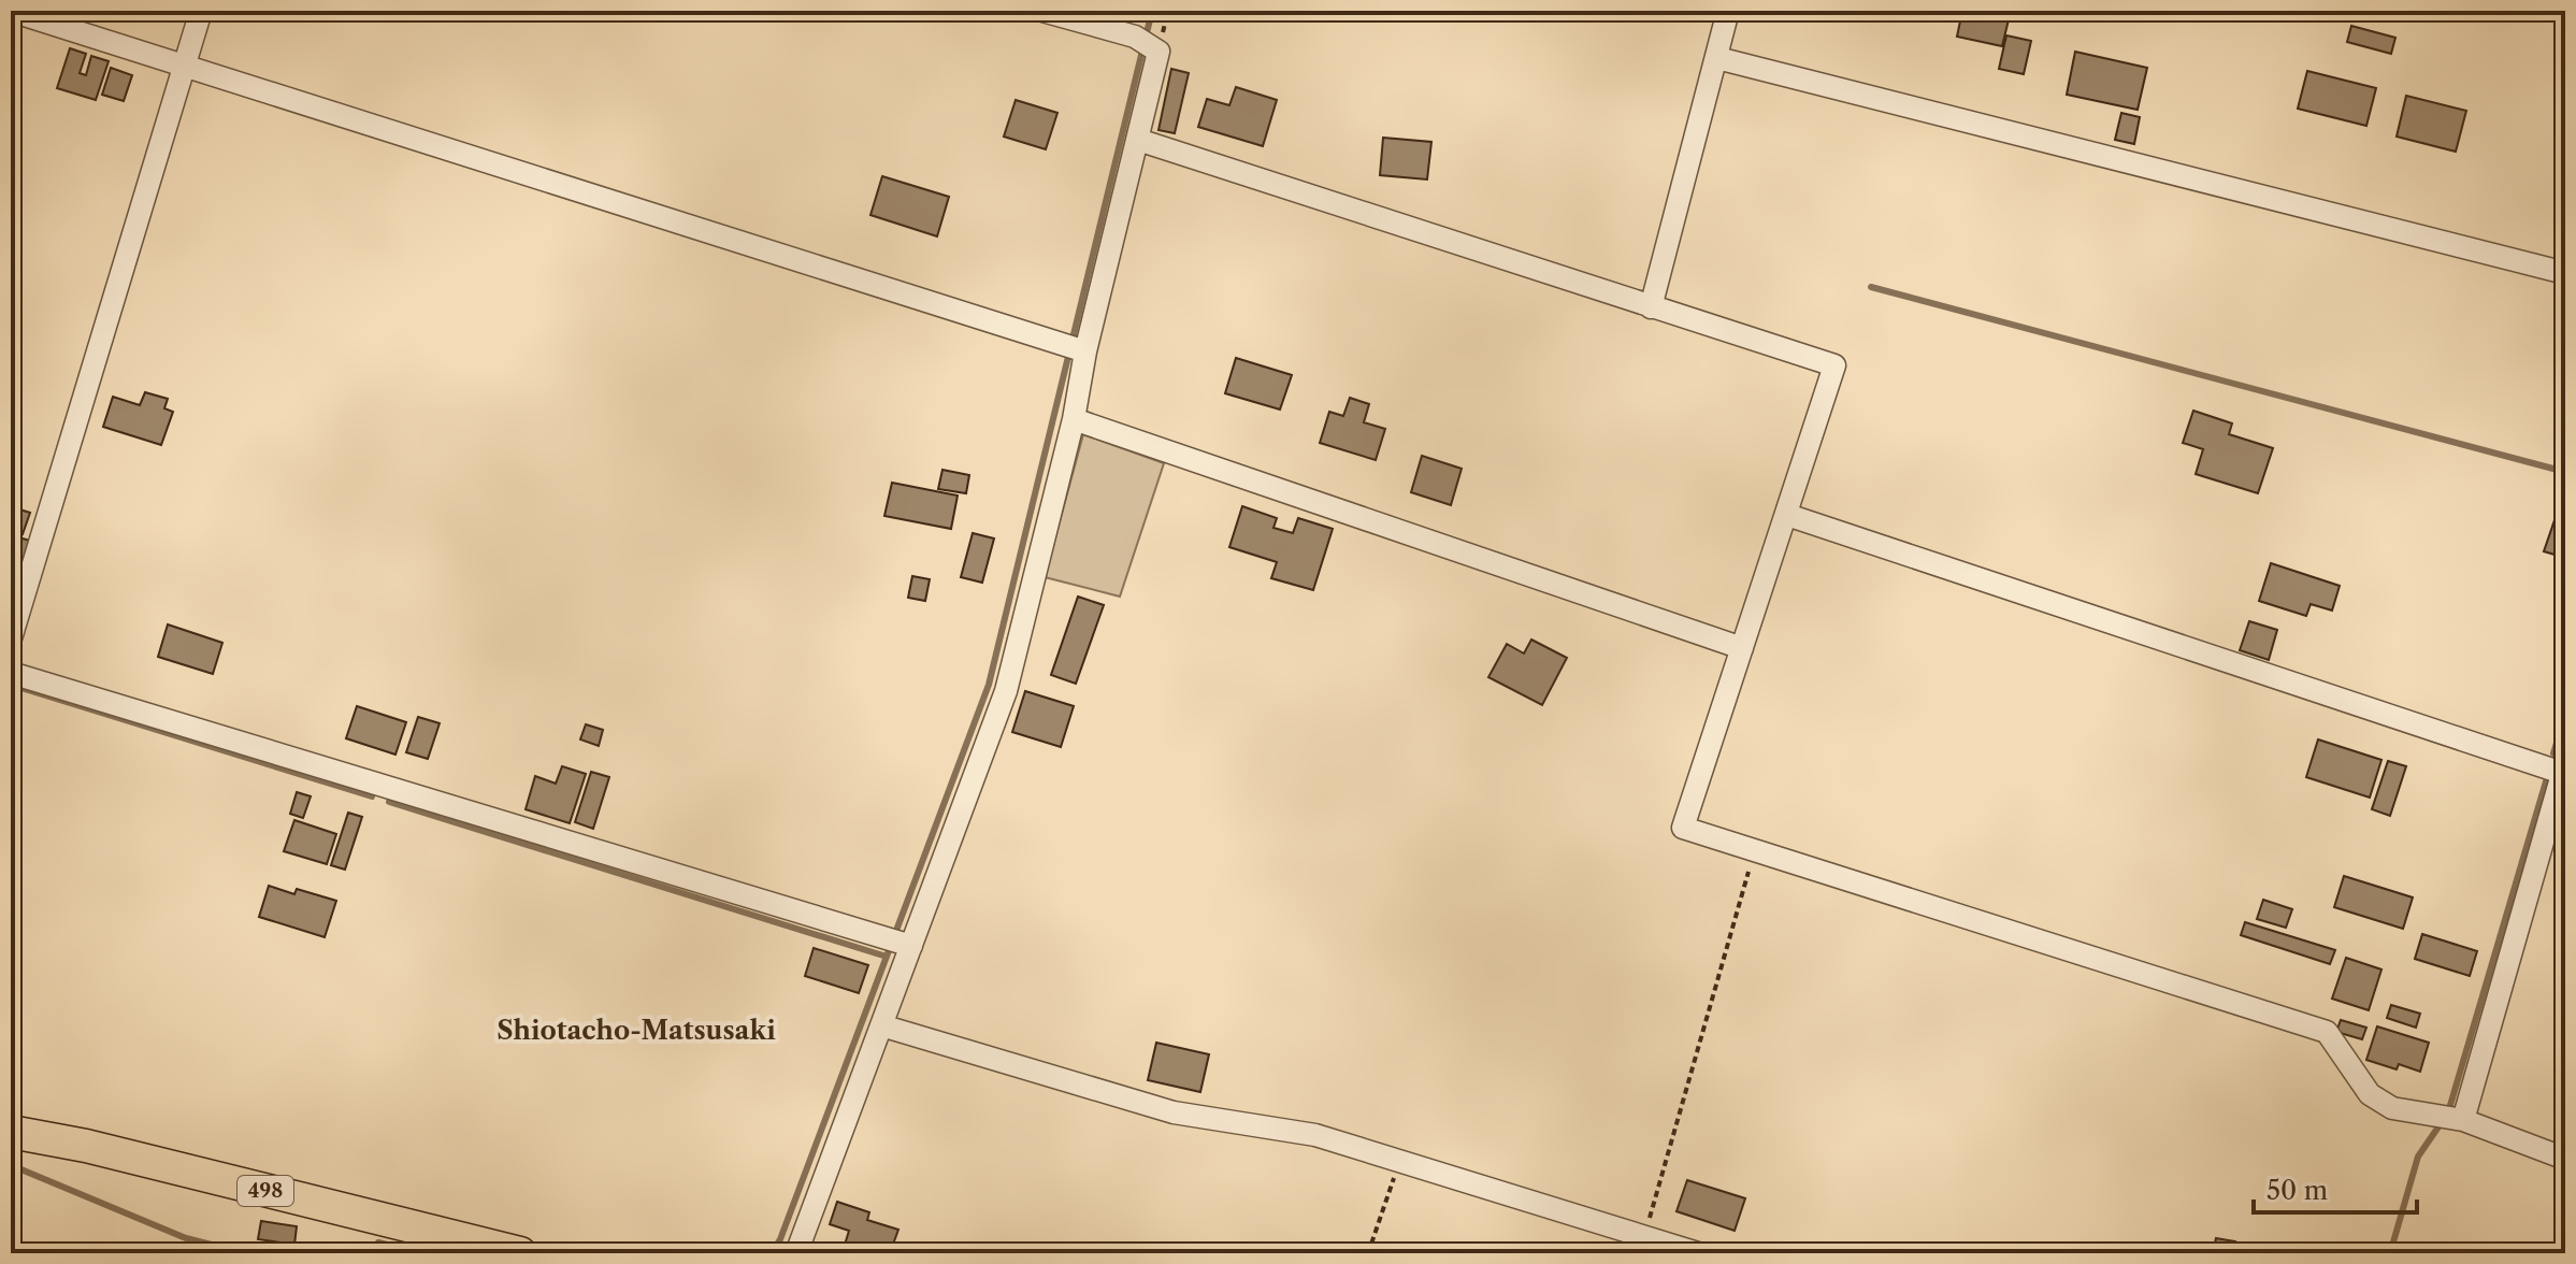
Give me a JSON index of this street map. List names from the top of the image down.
{
  "streets": {
    "highway": ["498"]
  },
  "districts": ["Shiotacho-Matsusaki"],
  "scale_bar": "50 m"
}
